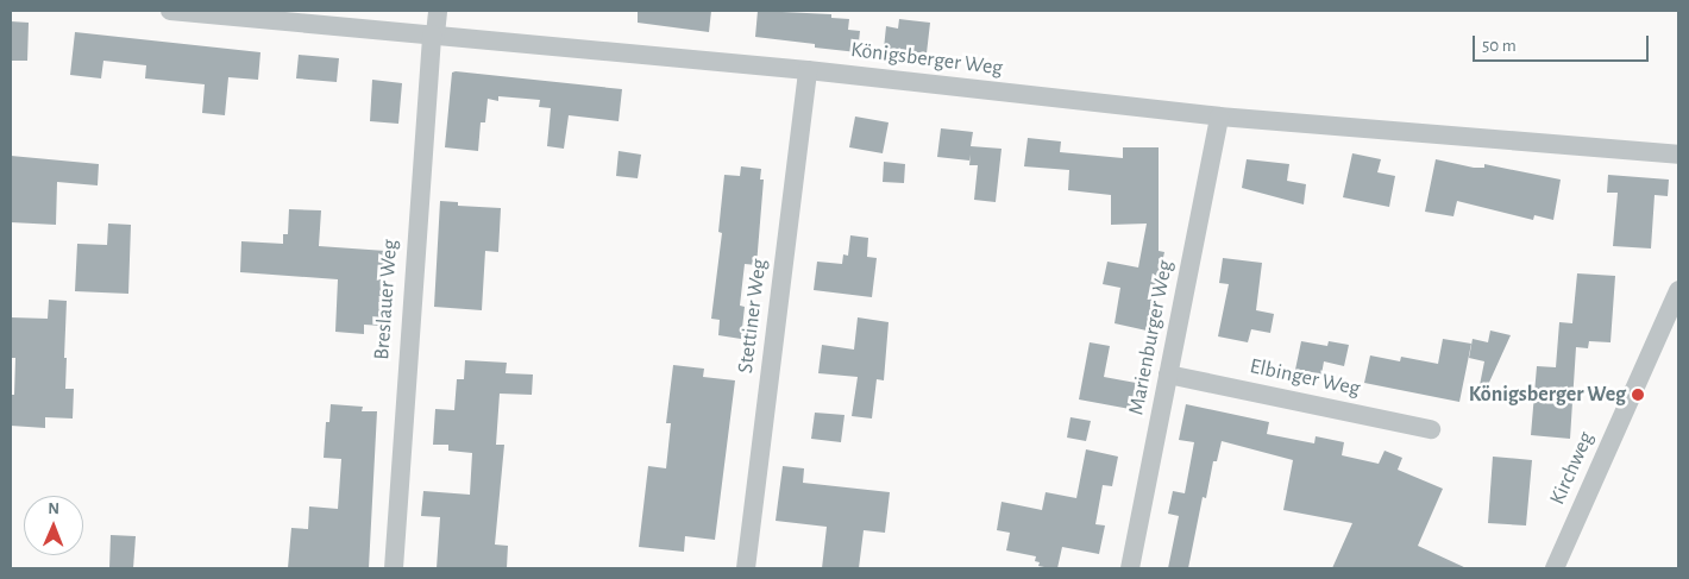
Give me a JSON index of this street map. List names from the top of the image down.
{
  "streets": {
    "street": [
      "Königsberger Weg",
      "Breslauer Weg",
      "Stettiner Weg",
      "Marienburger Weg",
      "Elbinger Weg",
      "Kirchweg"
    ]
  },
  "crossings": [
    ["Königsberger Weg", "Breslauer Weg"],
    ["Königsberger Weg", "Stettiner Weg"],
    ["Königsberger Weg", "Marienburger Weg"],
    ["Marienburger Weg", "Elbinger Weg"]
  ],
  "places": ["Königsberger Weg"],
  "scale_bar": "50 m",
  "north": "top"
}
